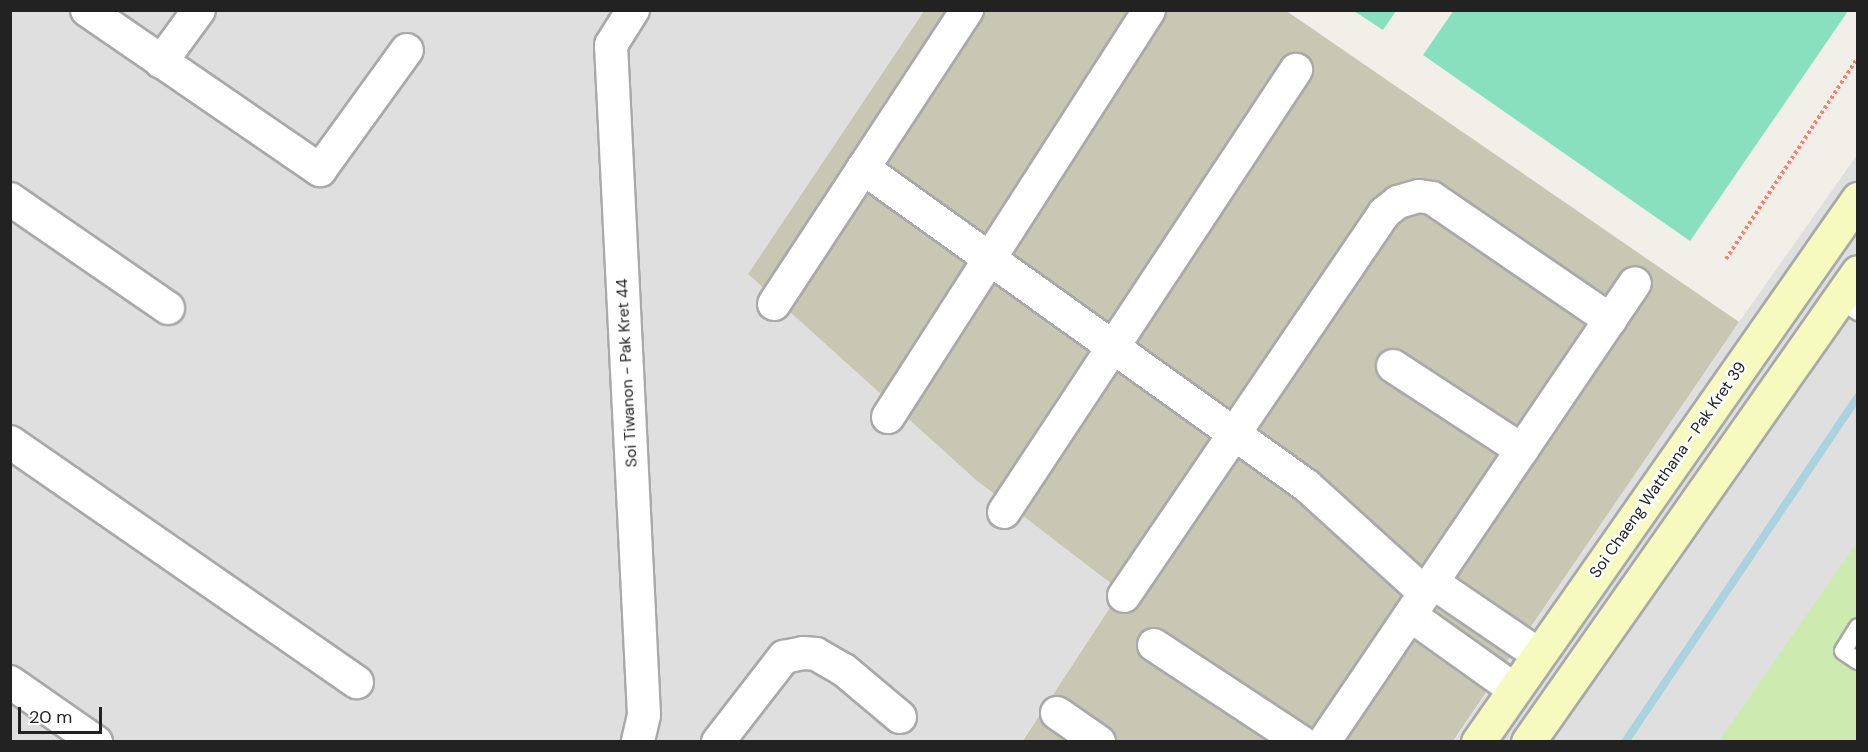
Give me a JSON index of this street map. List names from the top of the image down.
{
  "streets": {
    "main road": ["Soi Chaeng Watthana - Pak Kret 39"],
    "street": ["Soi Tiwanon - Pak Kret 44"]
  },
  "scale_bar": "20 m"
}
